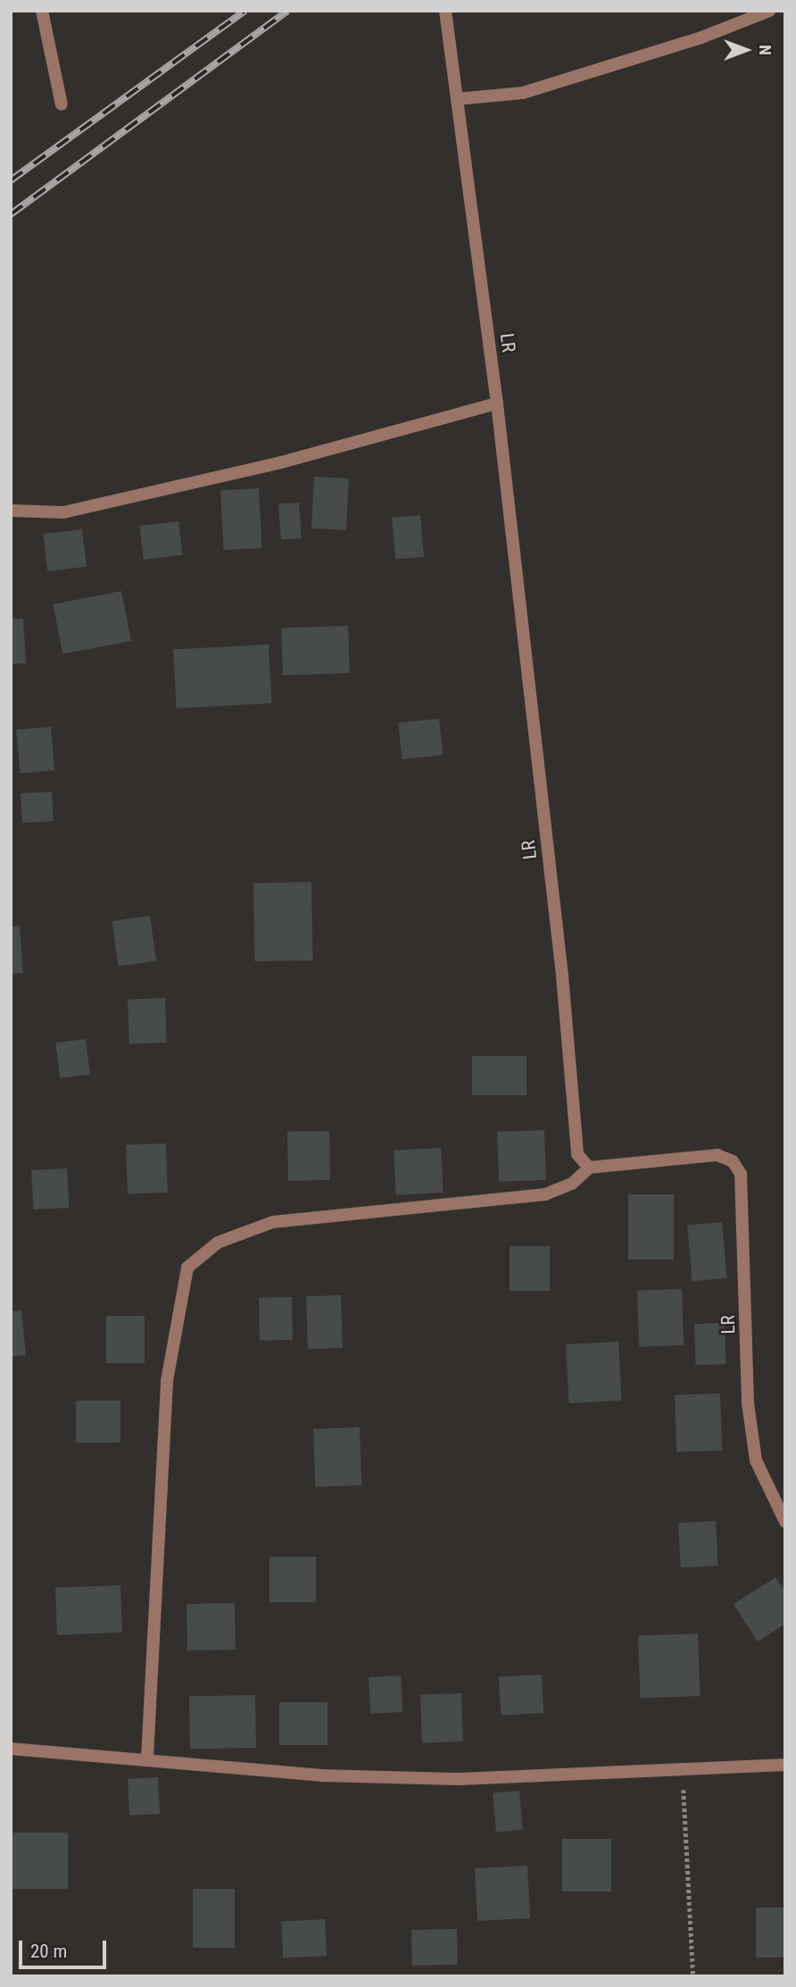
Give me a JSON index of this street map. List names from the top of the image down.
{
  "streets": {
    "street": ["LR"]
  },
  "scale_bar": "20 m",
  "north": "right"
}
